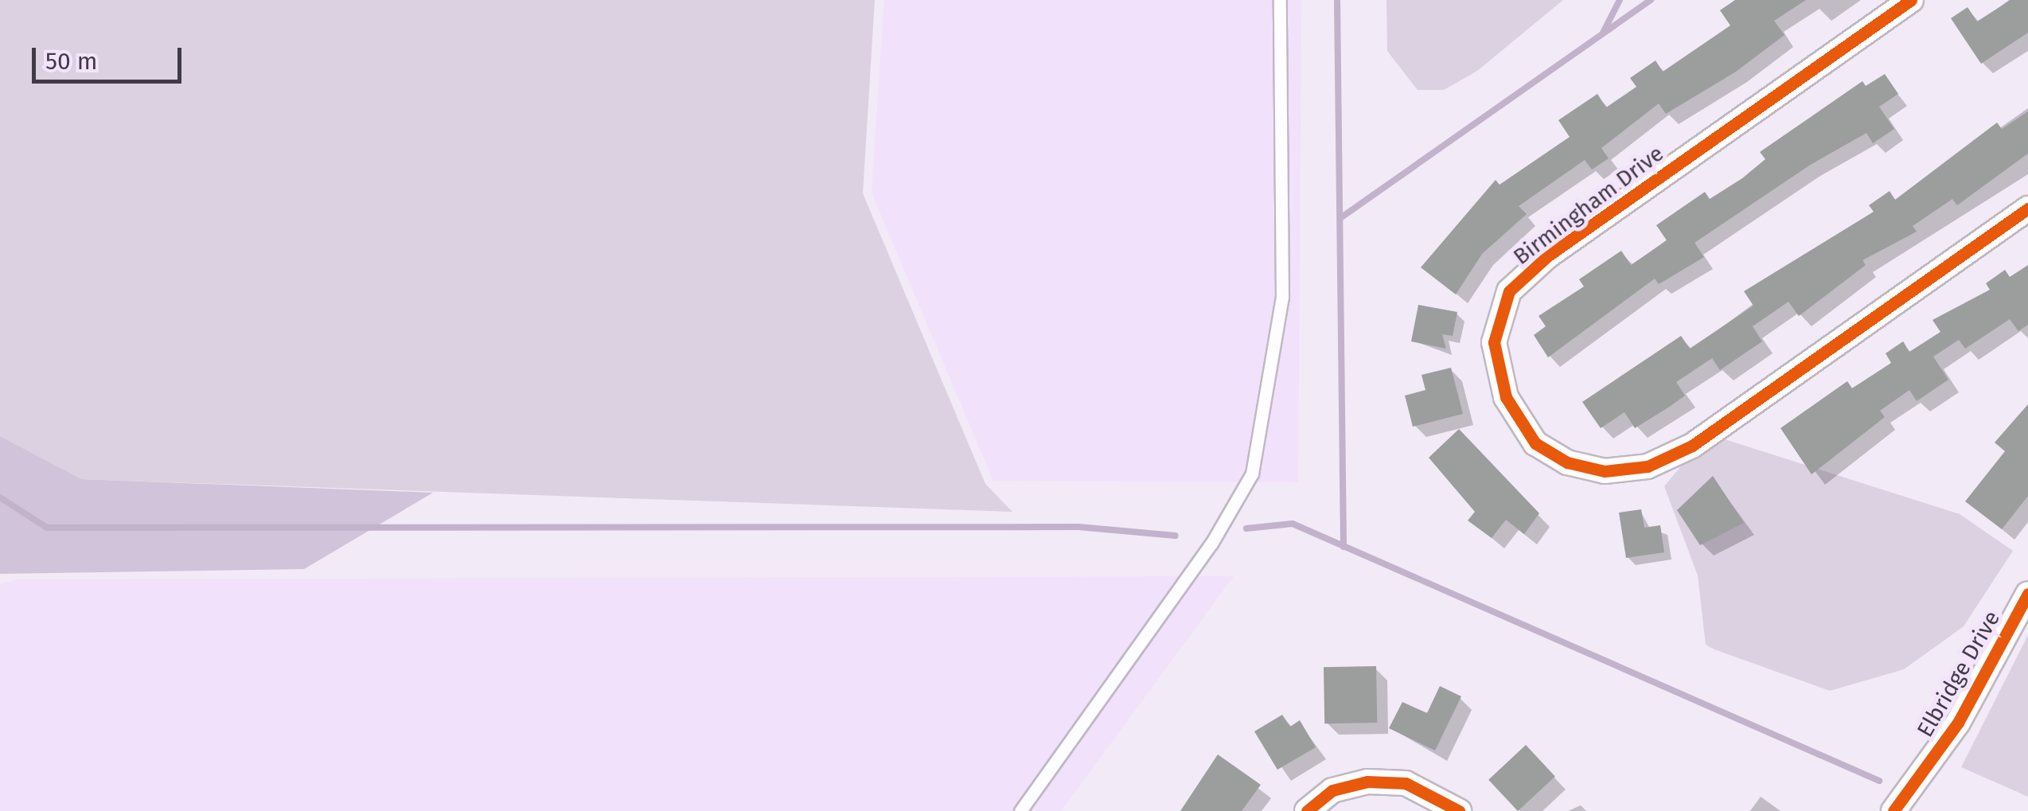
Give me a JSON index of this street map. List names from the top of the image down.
{
  "streets": {
    "street": ["Birmingham Drive", "Elbridge Drive"]
  },
  "scale_bar": "50 m"
}
